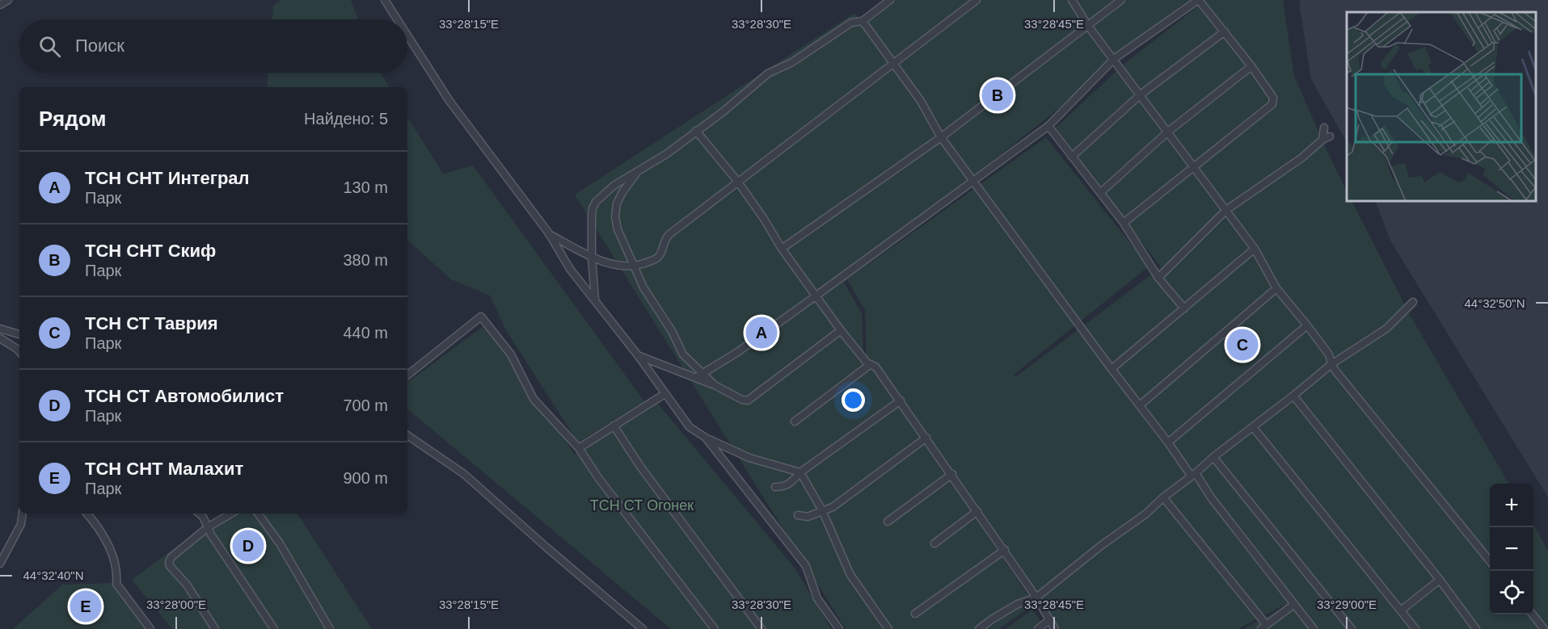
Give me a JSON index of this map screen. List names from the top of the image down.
{
  "parks": ["ТСН СТ Огонек"],
  "page": {
    "search": "Поиск",
    "pins": [
      "B",
      "A",
      "C",
      "D",
      "E"
    ],
    "heading": ["Рядом", "Найдено: 5"],
    "list": [
      {
        "mark": "A",
        "name": "ТСН СНТ Интеграл",
        "note": "Парк",
        "value": "130 m"
      },
      {
        "mark": "B",
        "name": "ТСН СНТ Скиф",
        "note": "Парк",
        "value": "380 m"
      },
      {
        "mark": "C",
        "name": "ТСН СТ Таврия",
        "note": "Парк",
        "value": "440 m"
      },
      {
        "mark": "D",
        "name": "ТСН СТ Автомобилист",
        "note": "Парк",
        "value": "700 m"
      },
      {
        "mark": "E",
        "name": "ТСН СНТ Малахит",
        "note": "Парк",
        "value": "900 m"
      }
    ],
    "map_buttons": ["+", "−"]
  },
  "coordinates": [
    "33°28'15\"E",
    "33°28'30\"E",
    "33°28'45\"E",
    "44°32'50\"N",
    "44°32'40\"N",
    "33°28'00\"E",
    "33°29'00\"E"
  ]
}
